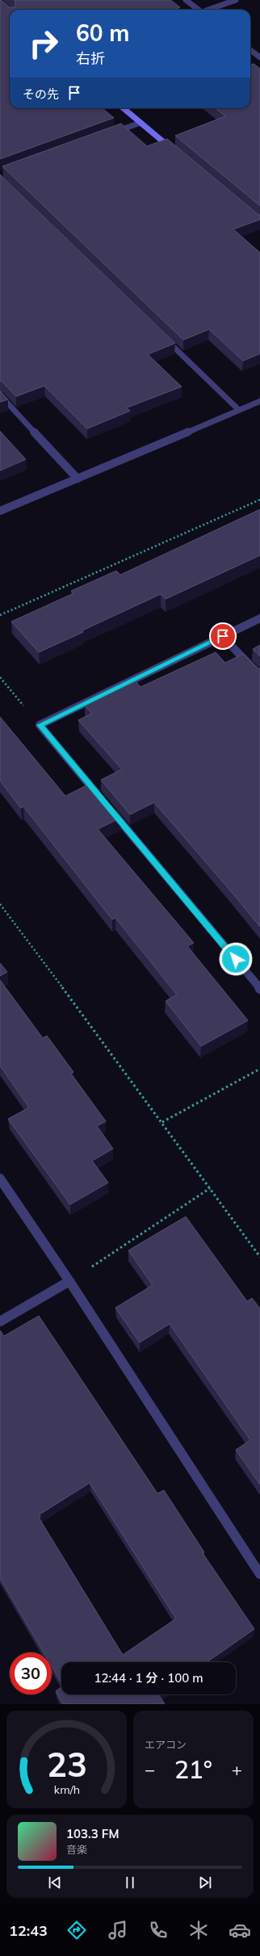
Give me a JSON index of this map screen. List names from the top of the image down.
{
  "page": {
    "turn": ["60 m", "右折"],
    "then": "その先",
    "limit": "30",
    "trip": "12:44 · 1 分 · 100 m",
    "tile": "エアコン",
    "heat": ["−", "21°", "+"],
    "song": ["103.3 FM", "音楽"],
    "tabs": "12:43",
    "gauge": ["23", "km/h"]
  }
}
